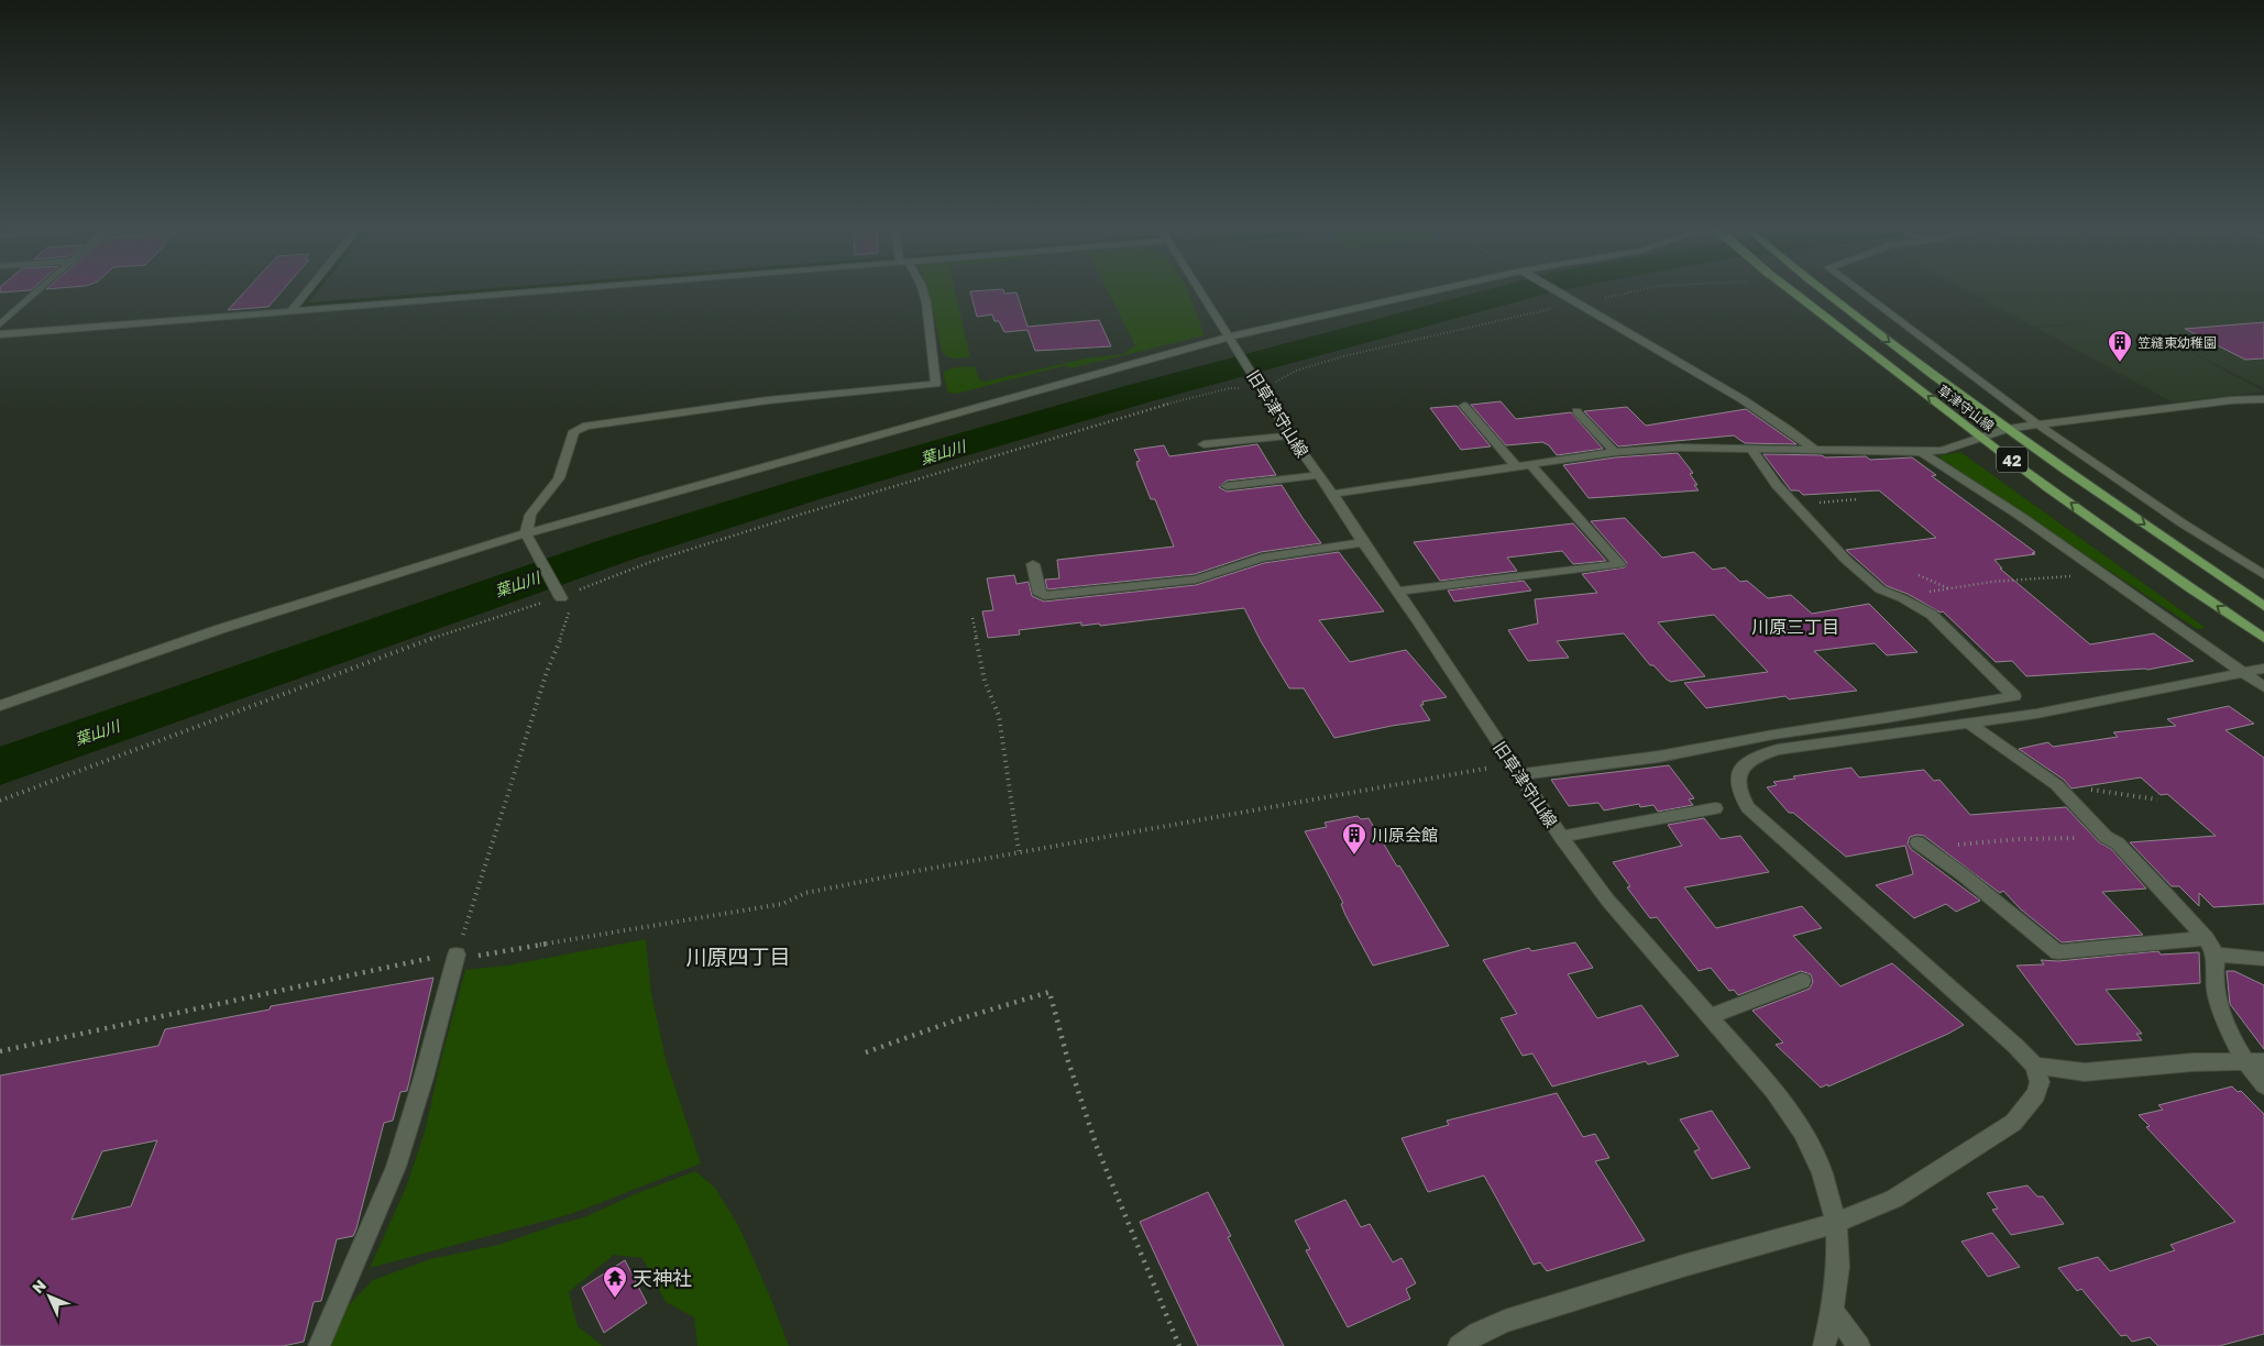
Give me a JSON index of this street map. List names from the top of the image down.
{
  "streets": {
    "main road": ["草津守山線", "42"],
    "street": ["旧草津守山線"]
  },
  "districts": ["川原三丁目", "川原四丁目"],
  "water": ["葉山川"],
  "places": {
    "building": ["笠縫東幼稚園", "川原会館"],
    "temple": ["天神社"]
  },
  "north": "top left"
}
